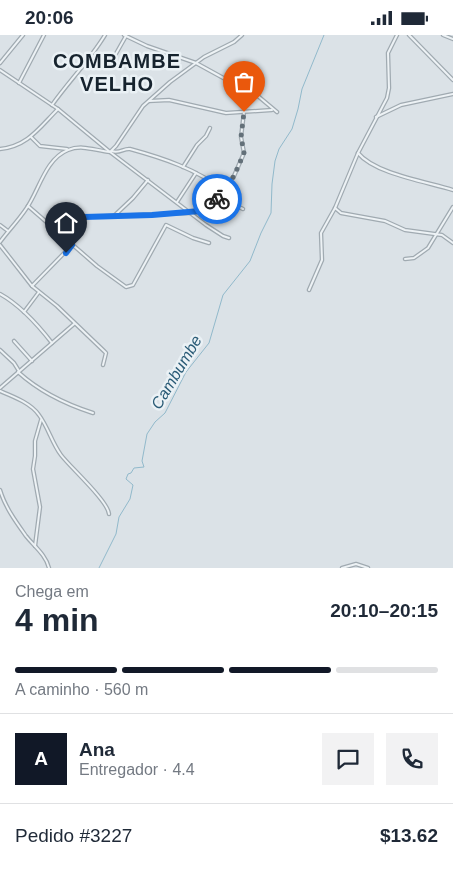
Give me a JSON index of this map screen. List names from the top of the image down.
{
  "districts": ["COMBAMBE VELHO"],
  "water": ["Cambumbe"],
  "page": {
    "status": "20:06",
    "heading": ["4 min", "Chega em", "20:10–20:15"],
    "panel": [
      "Ana",
      "Entregador · 4.4",
      "Pedido #3227",
      "$13.62"
    ],
    "bar": "A caminho · 560 m",
    "round": "A"
  }
}
